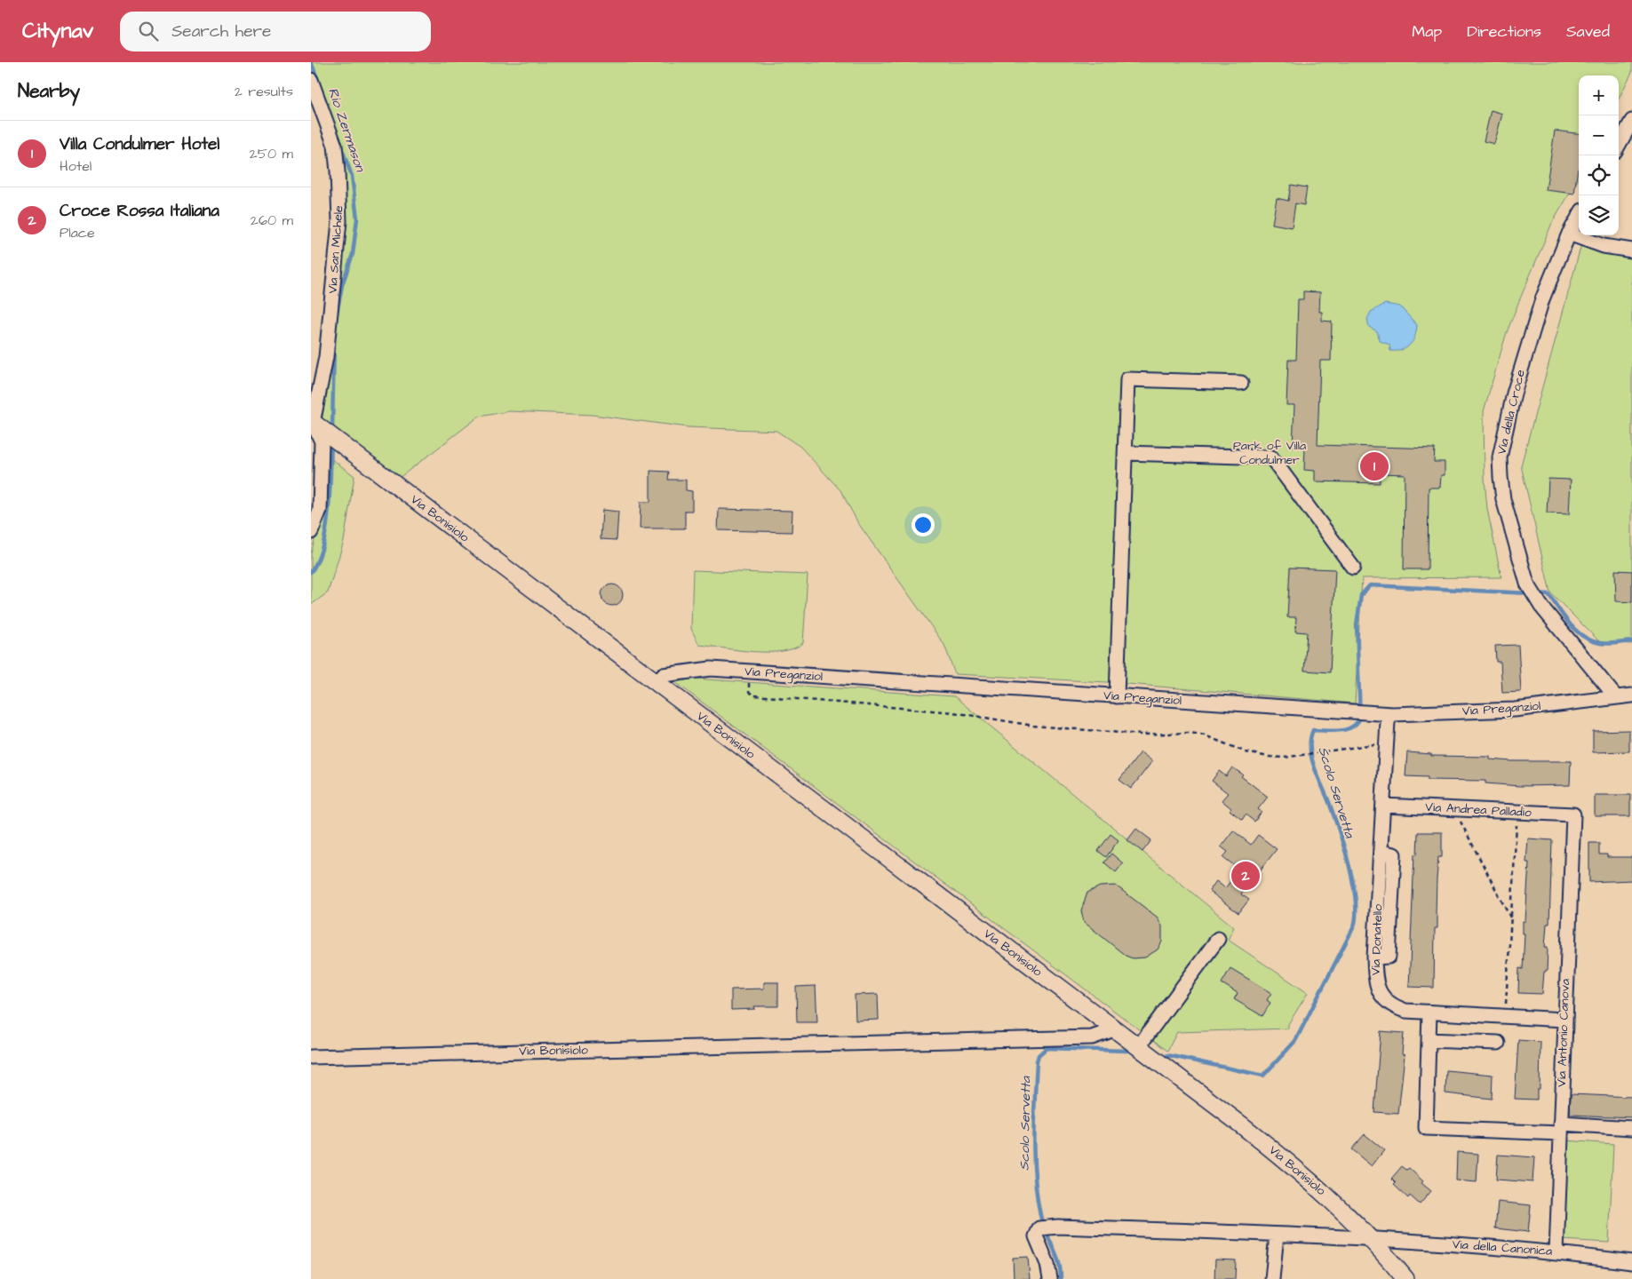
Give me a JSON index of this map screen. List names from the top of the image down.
{
  "streets": {
    "main road": ["Via Bonisiolo"],
    "street": [
      "Via San Michele",
      "Via della Croce",
      "Via Preganziol",
      "Via Andrea Palladio",
      "Via Donatello",
      "Via Antonio Canova",
      "Via della Canonica"
    ]
  },
  "crossings": [
    ["Via San Michele", "Via Bonisiolo"],
    ["Via della Croce", "Via Preganziol"],
    ["Via Bonisiolo", "Via Preganziol"],
    ["Via Bonisiolo", "Via della Canonica"],
    ["Via Preganziol", "Via Donatello"],
    ["Via Andrea Palladio", "Via Donatello"],
    ["Via Andrea Palladio", "Via Antonio Canova"],
    ["Via Donatello", "Via Antonio Canova"],
    ["Via Antonio Canova", "Via della Canonica"]
  ],
  "water": ["Rio Zermason", "Scolo Servetta"],
  "parks": ["Park of Villa Condulmer"],
  "page": {
    "header": "Citynav",
    "search": "Search here",
    "nav": ["Map", "Directions", "Saved"],
    "heading": ["Nearby", "2 results"],
    "map_buttons": ["+", "−"],
    "list": [
      {
        "mark": "1",
        "name": "Villa Condulmer Hotel",
        "note": "Hotel",
        "value": "250 m"
      },
      {
        "mark": "2",
        "name": "Croce Rossa Italiana",
        "note": "Place",
        "value": "260 m"
      }
    ],
    "pins": ["1", "2"]
  }
}
